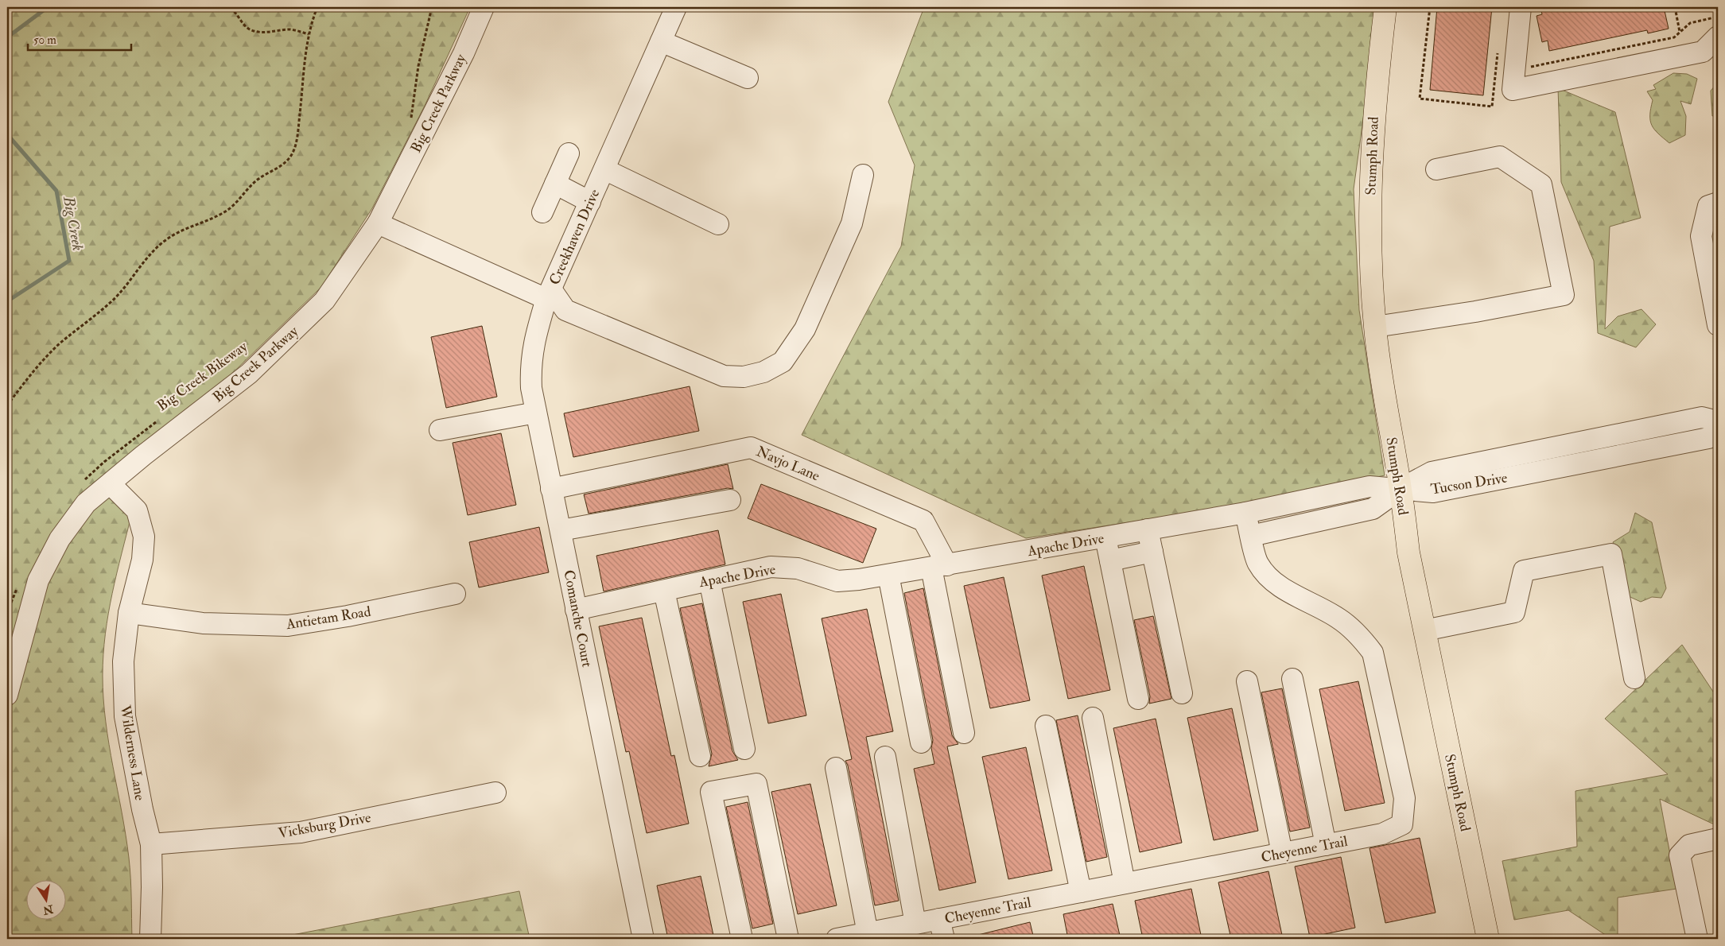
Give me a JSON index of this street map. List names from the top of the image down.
{
  "streets": {
    "main road": ["Stumph Road"],
    "street": [
      "Big Creek Parkway",
      "Creekhaven Drive",
      "Navjo Lane",
      "Tucson Drive",
      "Apache Drive",
      "Antietam Road",
      "Comanche Court",
      "Wilderness Lane",
      "Vicksburg Drive",
      "Cheyenne Trail"
    ],
    "path": ["Big Creek Bikeway"]
  },
  "crossings": [
    ["Big Creek Parkway", "Creekhaven Drive"],
    ["Big Creek Parkway", "Wilderness Lane"],
    ["Stumph Road", "Tucson Drive"],
    ["Stumph Road", "Apache Drive"],
    ["Creekhaven Drive", "Comanche Court"],
    ["Navjo Lane", "Apache Drive"],
    ["Navjo Lane", "Comanche Court"],
    ["Tucson Drive", "Apache Drive"],
    ["Apache Drive", "Comanche Court"],
    ["Apache Drive", "Cheyenne Trail"],
    ["Antietam Road", "Wilderness Lane"],
    ["Wilderness Lane", "Vicksburg Drive"]
  ],
  "water": ["Big Creek"],
  "scale_bar": "50 m",
  "north": "bottom"
}
